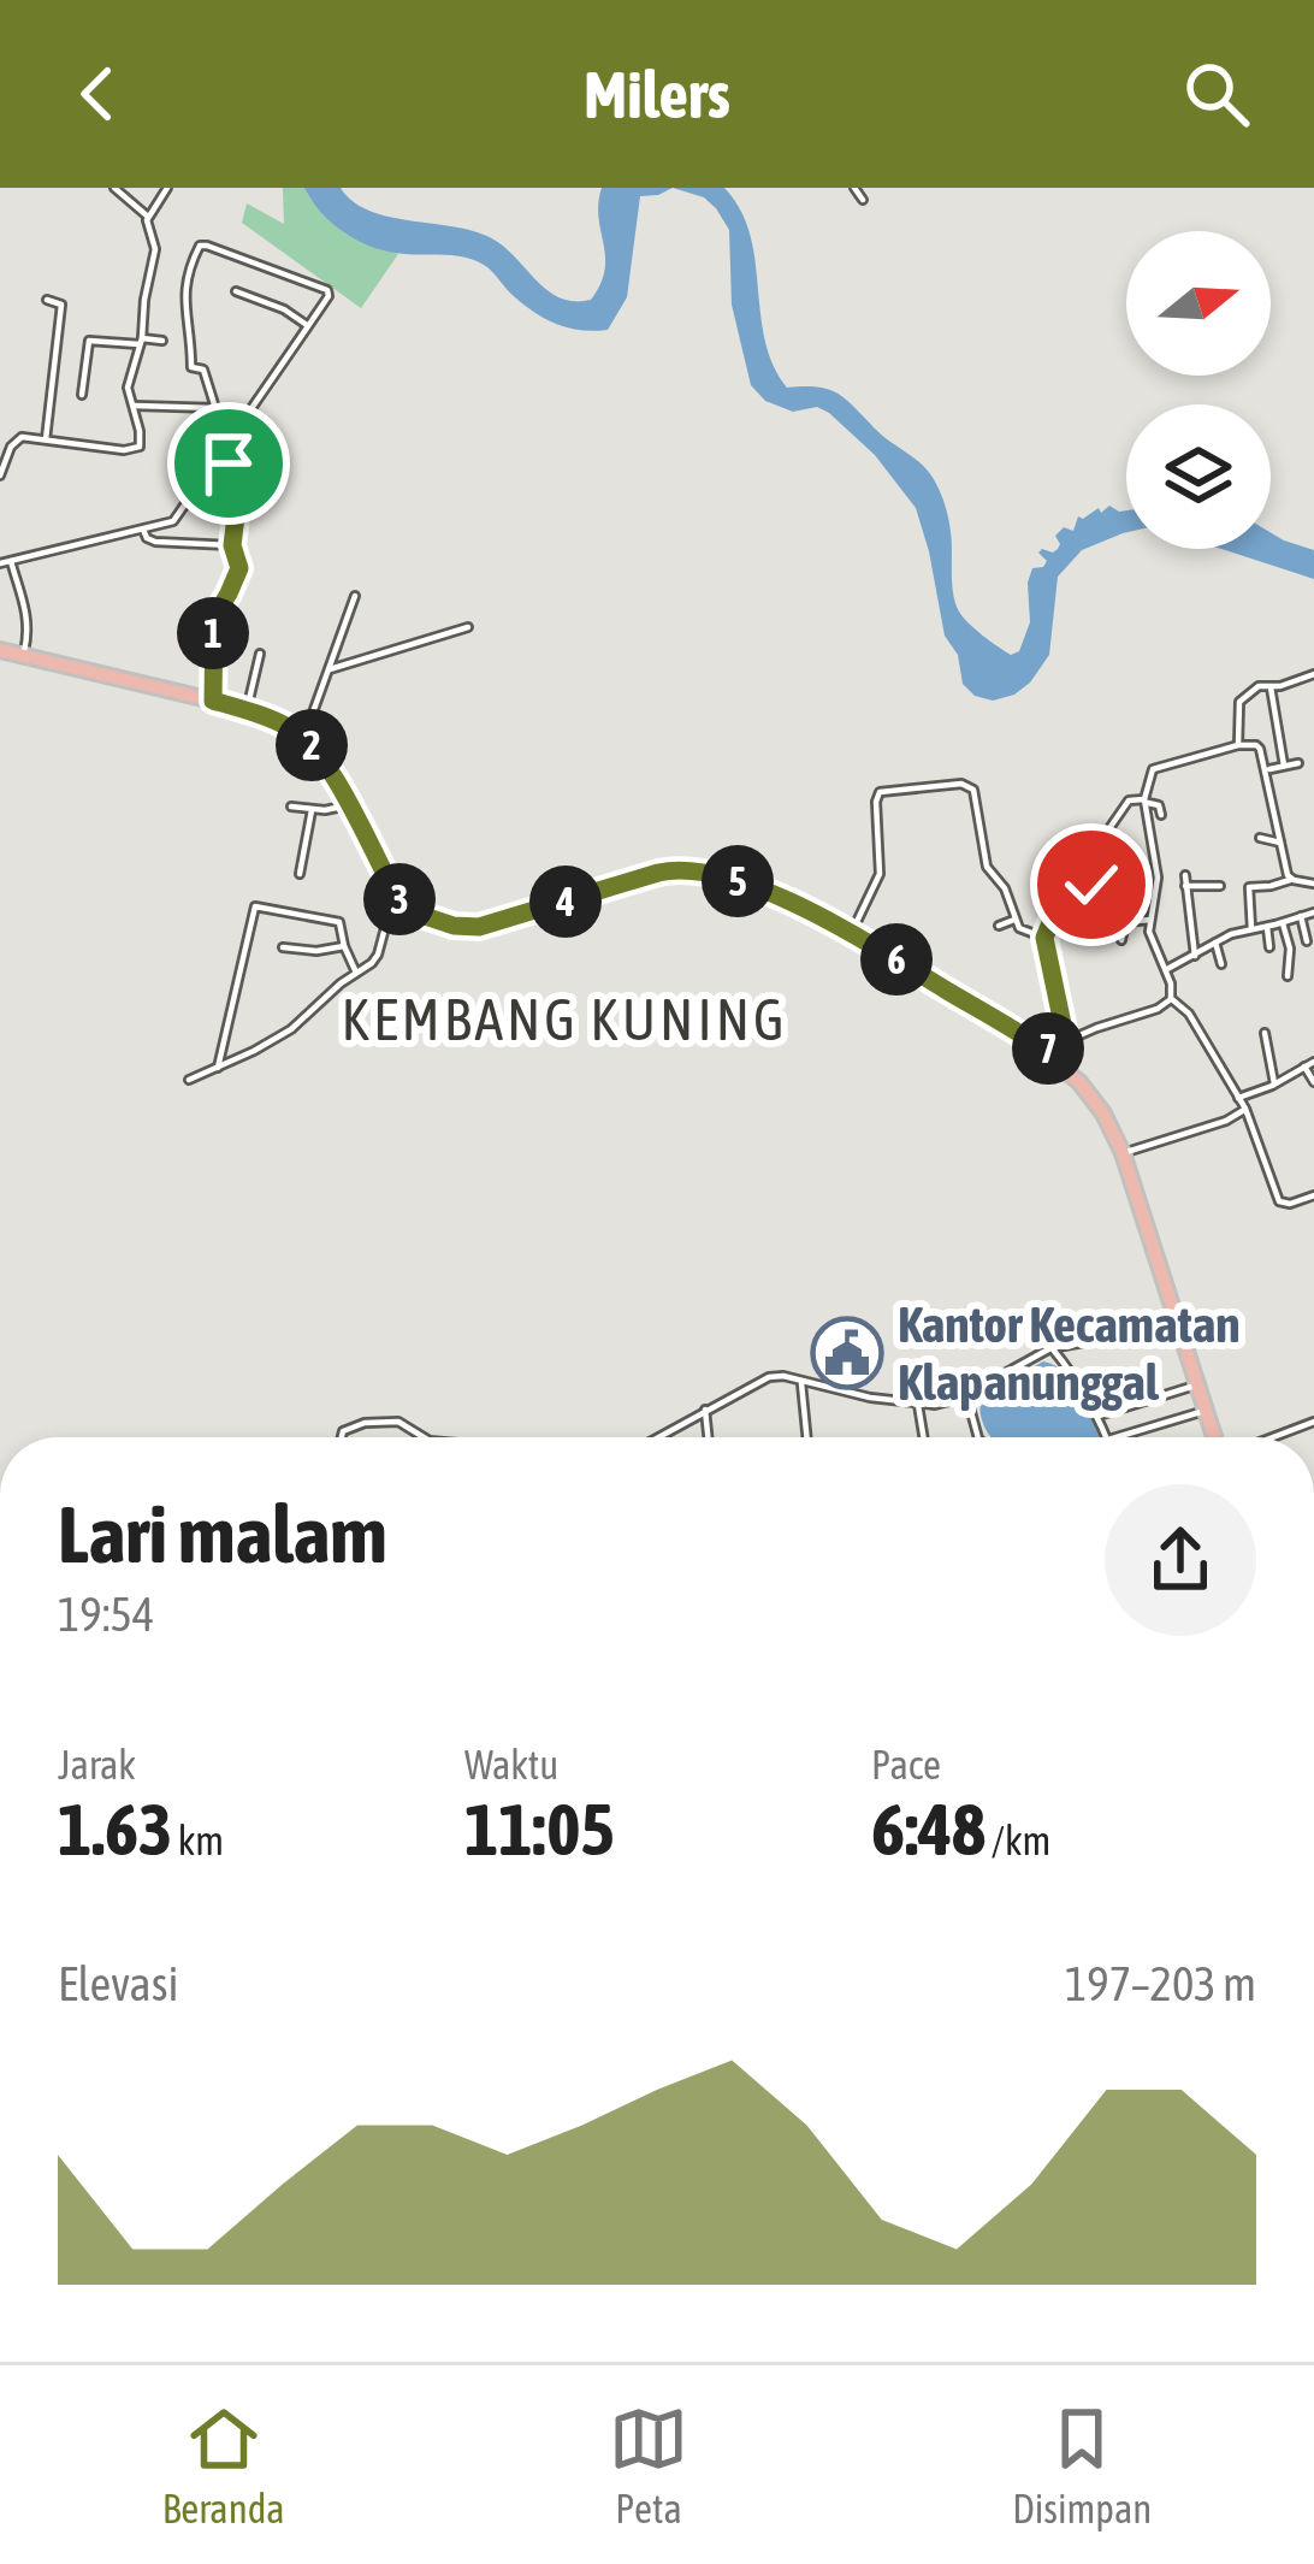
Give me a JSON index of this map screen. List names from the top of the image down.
{
  "districts": ["KEMBANG KUNING"],
  "places": {
    "public building": ["Kantor Kecamatan Klapanunggal"]
  },
  "north": "right",
  "page": {
    "header": "Milers",
    "pins": [
      "1",
      "2",
      "5",
      "3",
      "4",
      "6",
      "7"
    ],
    "heading": ["Lari malam", "19:54"],
    "stats": [
      ["Jarak", "1.63 km"],
      ["Waktu", "11:05"],
      ["Pace", "6:48 /km"]
    ],
    "chart": ["Elevasi", "197–203 m"],
    "tabs": ["Beranda", "Peta", "Disimpan"]
  }
}
